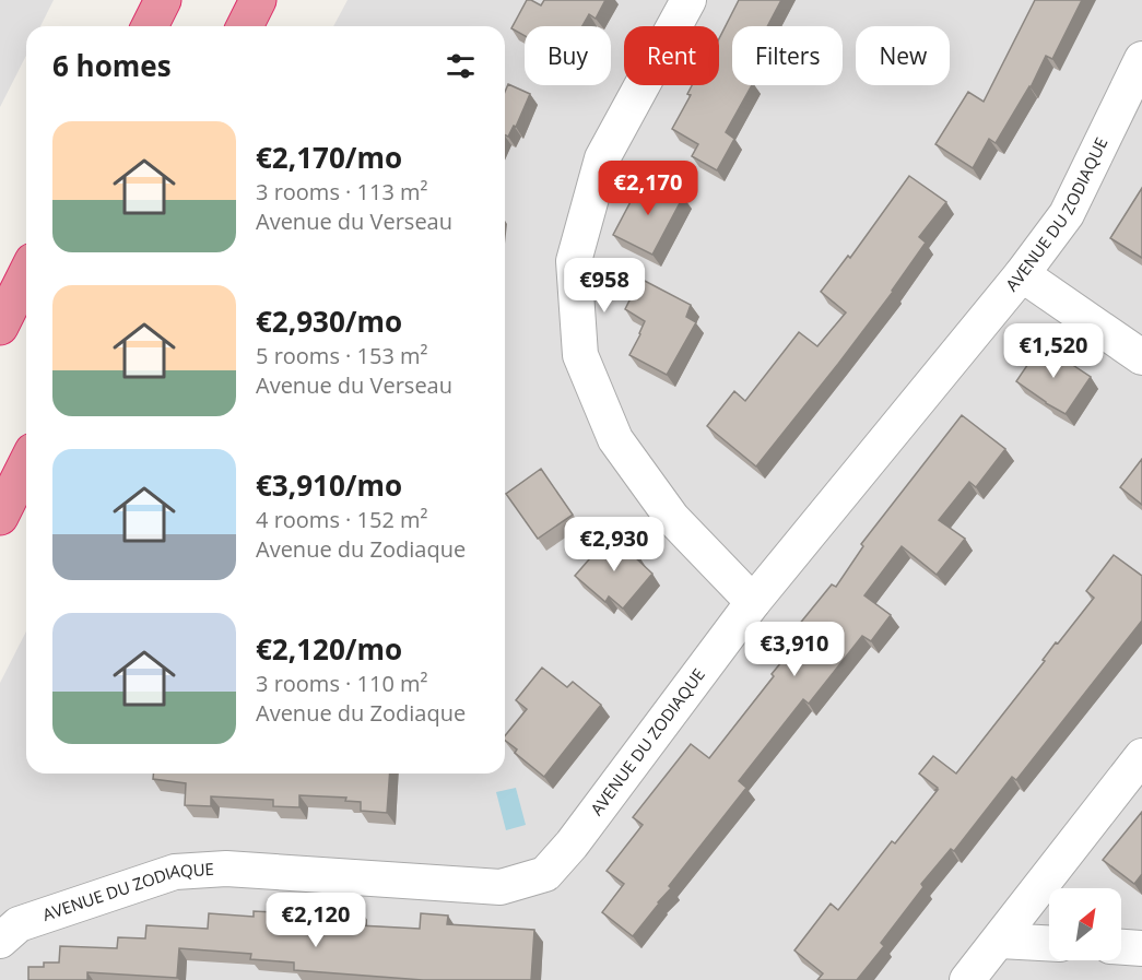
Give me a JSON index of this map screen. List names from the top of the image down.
{
  "streets": {
    "street": ["AVENUE DU ZODIAQUE"]
  },
  "north": "top right",
  "page": {
    "chip": [
      "Buy",
      "Rent",
      "Filters",
      "New"
    ],
    "heading": "6 homes",
    "list": [
      {
        "name": "€2,170/mo",
        "note": "3 rooms · 113 m² · Avenue du Verseau"
      },
      {
        "name": "€2,930/mo",
        "note": "5 rooms · 153 m² · Avenue du Verseau"
      },
      {
        "name": "€3,910/mo",
        "note": "4 rooms · 152 m² · Avenue du Zodiaque"
      },
      {
        "name": "€2,120/mo",
        "note": "3 rooms · 110 m² · Avenue du Zodiaque"
      }
    ],
    "price": [
      "€2,170",
      "€958",
      "€1,520",
      "€2,930",
      "€3,910",
      "€2,120"
    ]
  }
}
